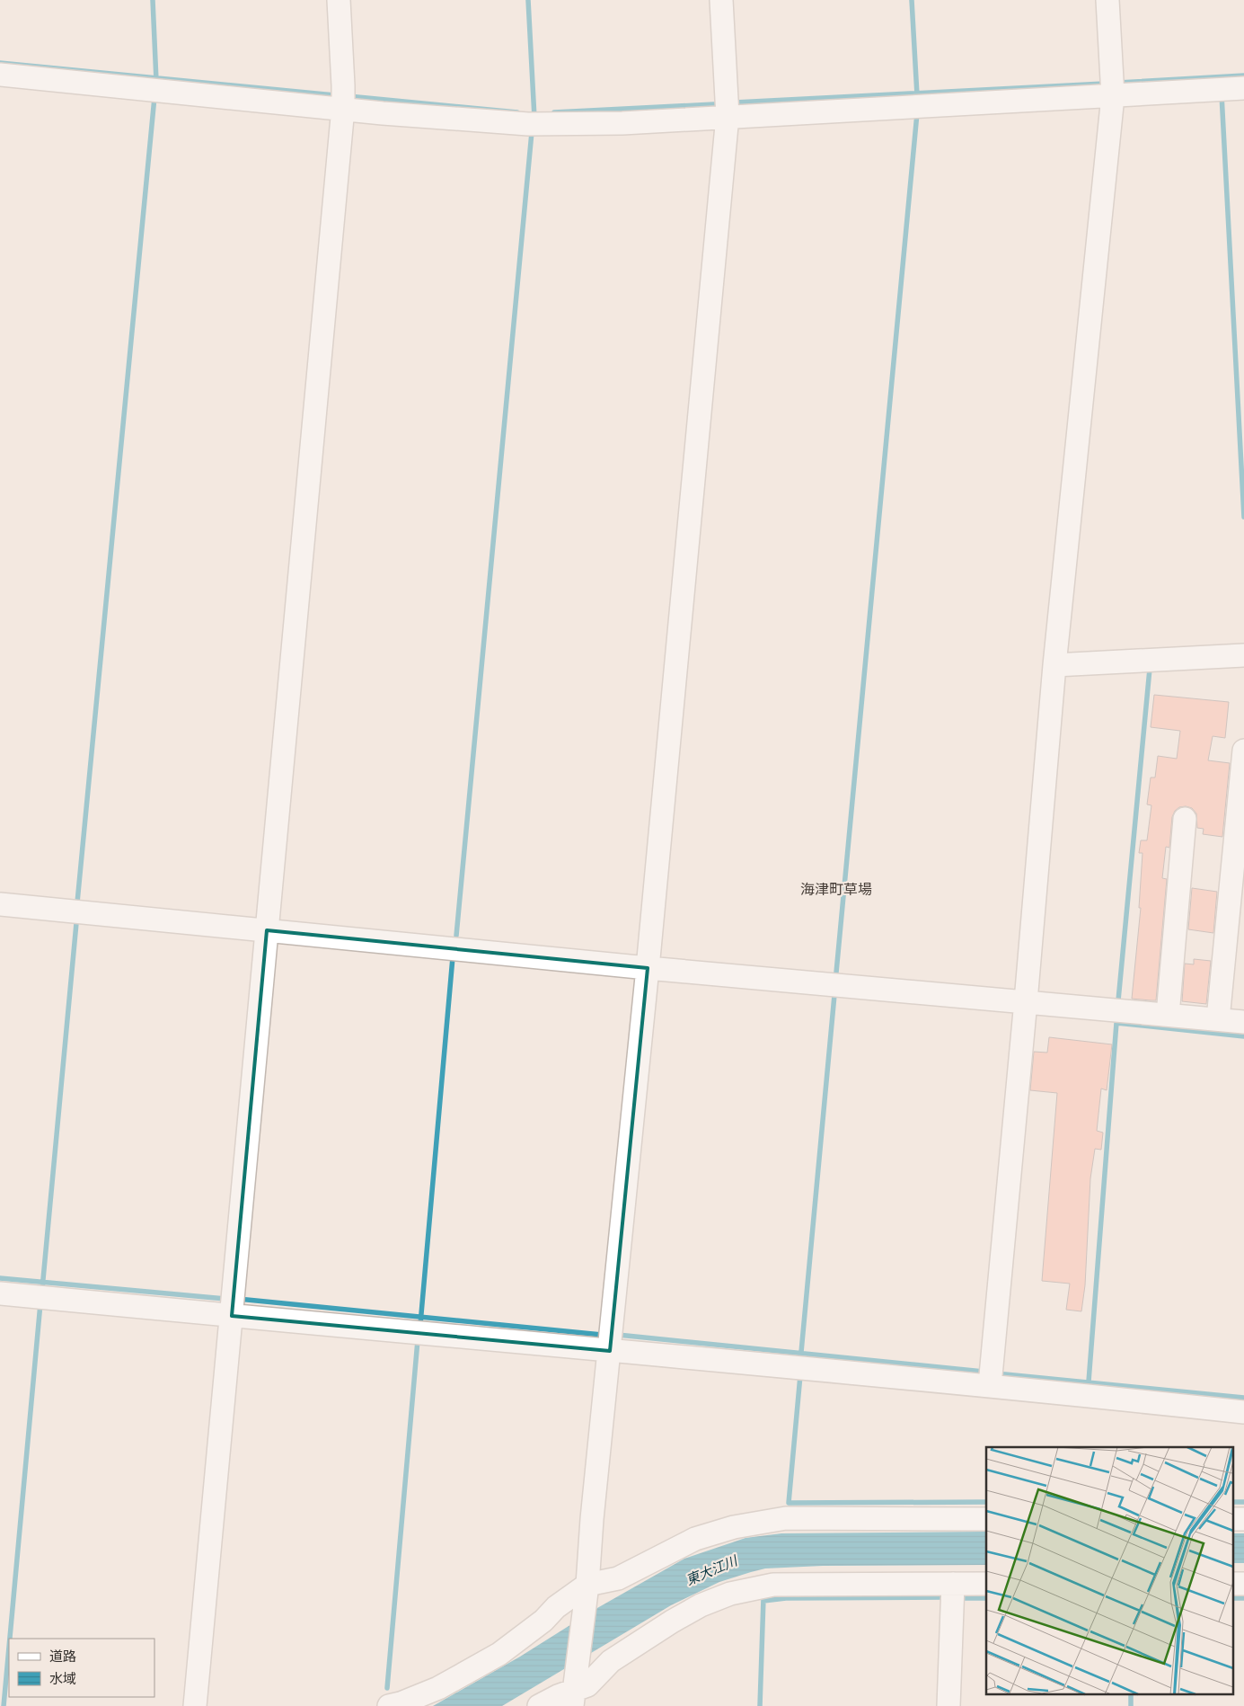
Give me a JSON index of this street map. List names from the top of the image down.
{
  "districts": ["海津町草場"],
  "water": ["東大江川"],
  "legend": ["道路", "水域"]
}
